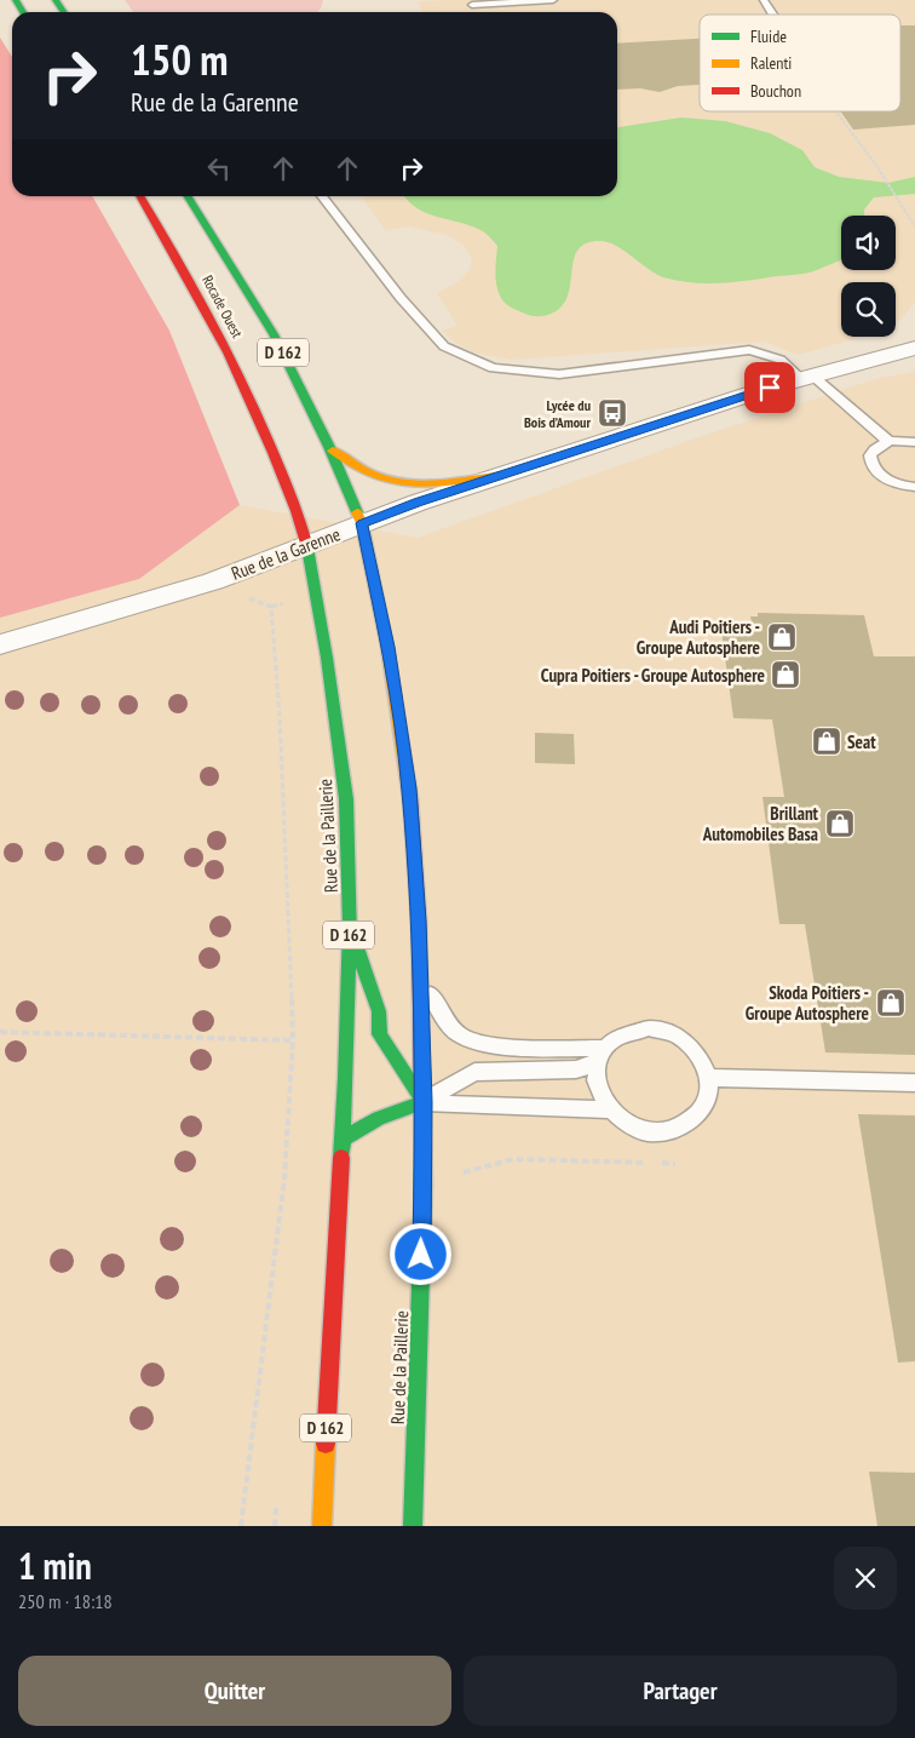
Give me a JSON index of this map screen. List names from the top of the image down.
{
  "streets": {
    "main road": ["Rocade Ouest", "D 162", "Rue de la Paillerie"],
    "street": ["Rue de la Garenne"]
  },
  "crossings": [
    ["Rocade Ouest", "Rue de la Garenne"],
    ["Rocade Ouest", "Rue de la Paillerie"],
    ["Rue de la Garenne", "Rue de la Paillerie"]
  ],
  "places": {
    "bus stop": ["Lycée du Bois d’Amour"],
    "shop": [
      "Audi Poitiers - Groupe Autosphere",
      "Cupra Poitiers - Groupe Autosphere",
      "Seat",
      "Brillant Automobiles Basa",
      "Skoda Poitiers - Groupe Autosphere"
    ]
  },
  "legend": ["Fluide", "Ralenti", "Bouchon"],
  "page": {
    "turn": ["150 m", "Rue de la Garenne"],
    "heading": ["1 min", "250 m · 18:18"],
    "buttons": ["Quitter", "Partager"]
  }
}
